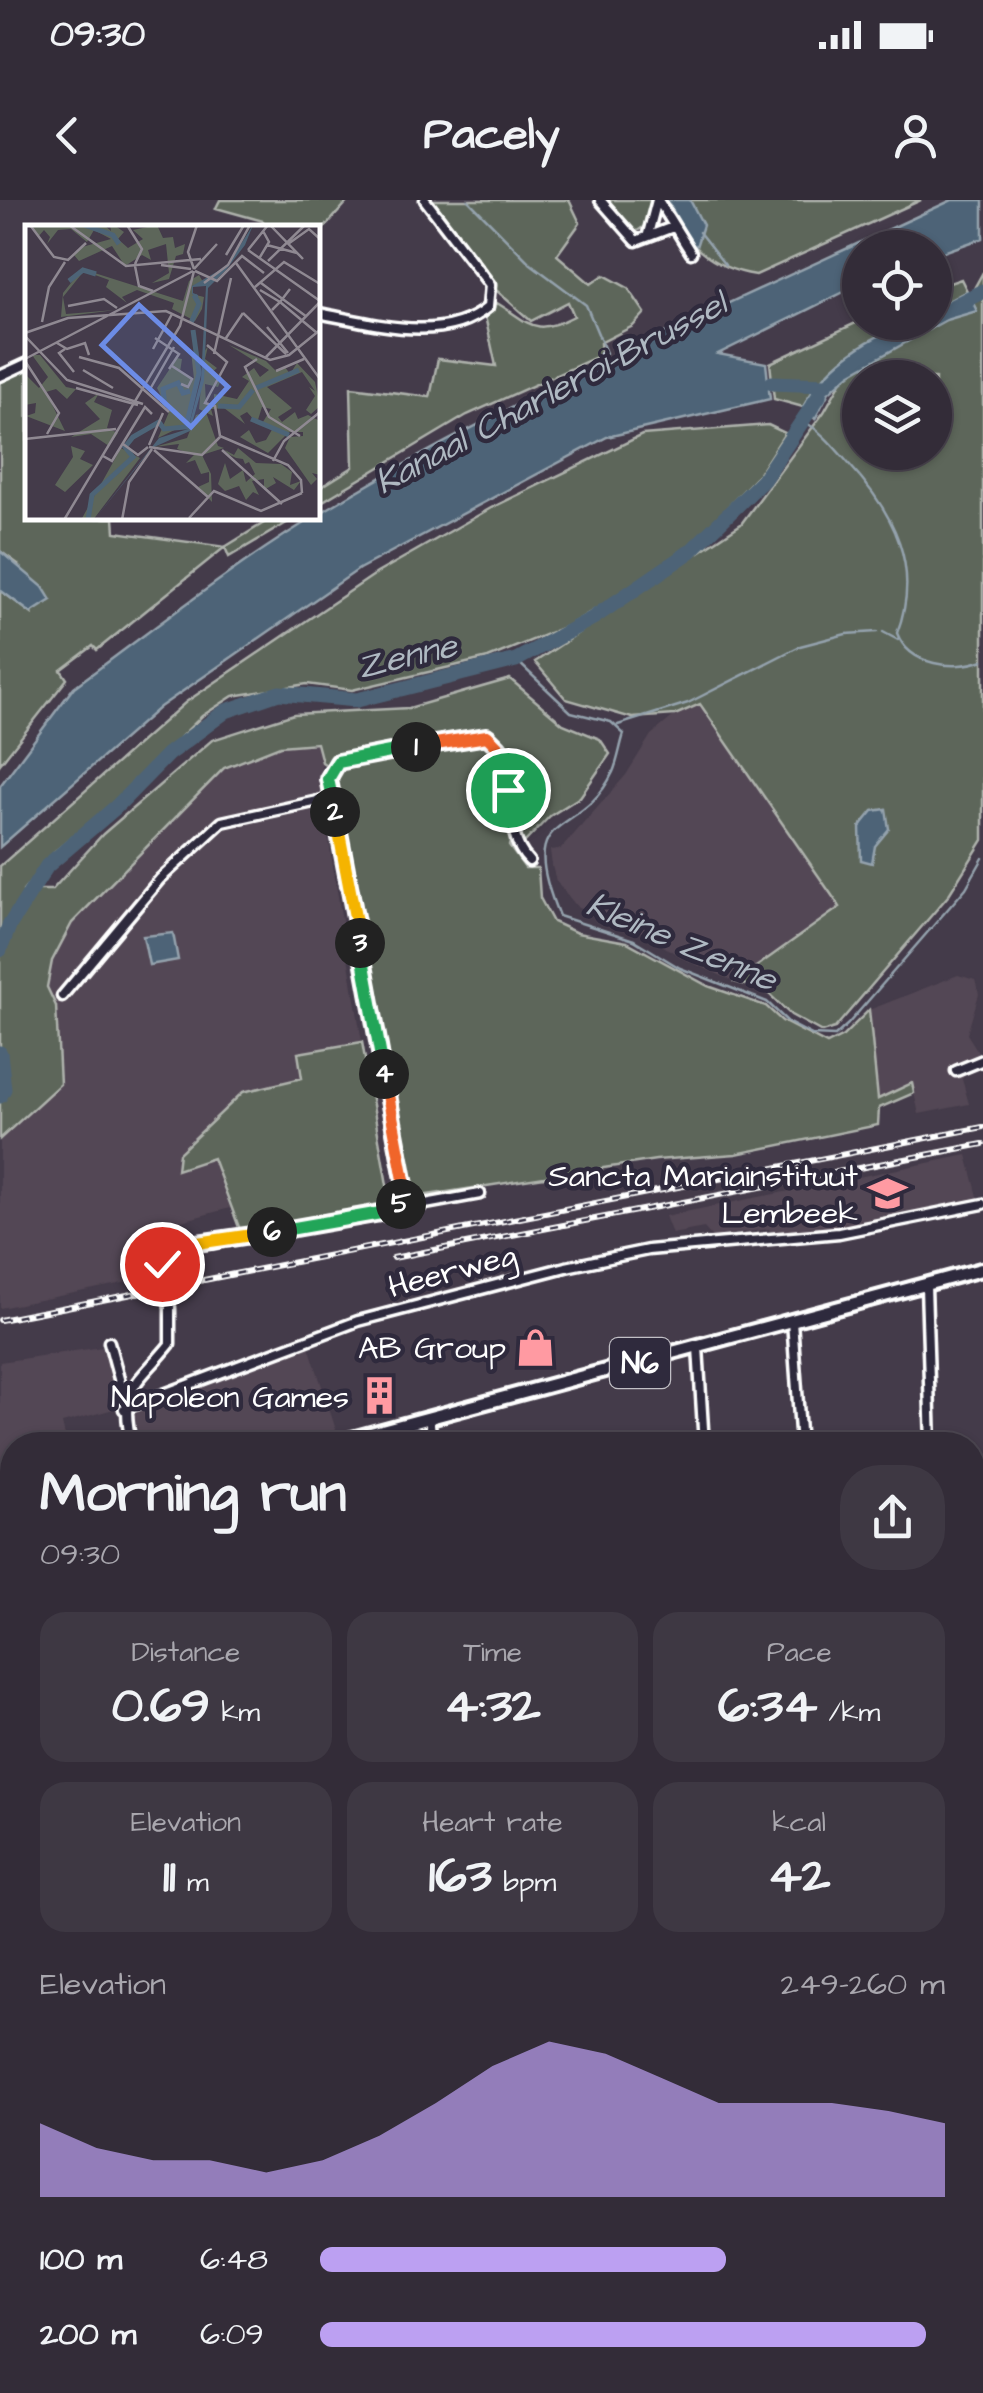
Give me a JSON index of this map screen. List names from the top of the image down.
{
  "streets": {
    "main road": ["N6"],
    "street": ["Heerweg"]
  },
  "water": ["Kanaal Charleroi-Brussel", "Zenne", "Kleine Zenne"],
  "places": {
    "school or university": ["Sancta Mariainstituut Lembeek"],
    "shop": ["AB Group"],
    "building": ["Napoleon Games"]
  },
  "page": {
    "status": "09:30",
    "header": "Pacely",
    "pins": [
      "1",
      "2",
      "3",
      "4",
      "5",
      "6"
    ],
    "heading": ["Morning run", "09:30"],
    "stats": [
      ["Distance", "0.69 km"],
      ["Time", "4:32"],
      ["Pace", "6:34 /km"],
      ["Elevation", "11 m"],
      ["Heart rate", "163 bpm"],
      ["kcal", "42"]
    ],
    "chart": ["Elevation", "249–260 m"],
    "list": [
      {
        "name": "100 m",
        "note": "6:48"
      },
      {
        "name": "200 m",
        "note": "6:09"
      }
    ]
  }
}
